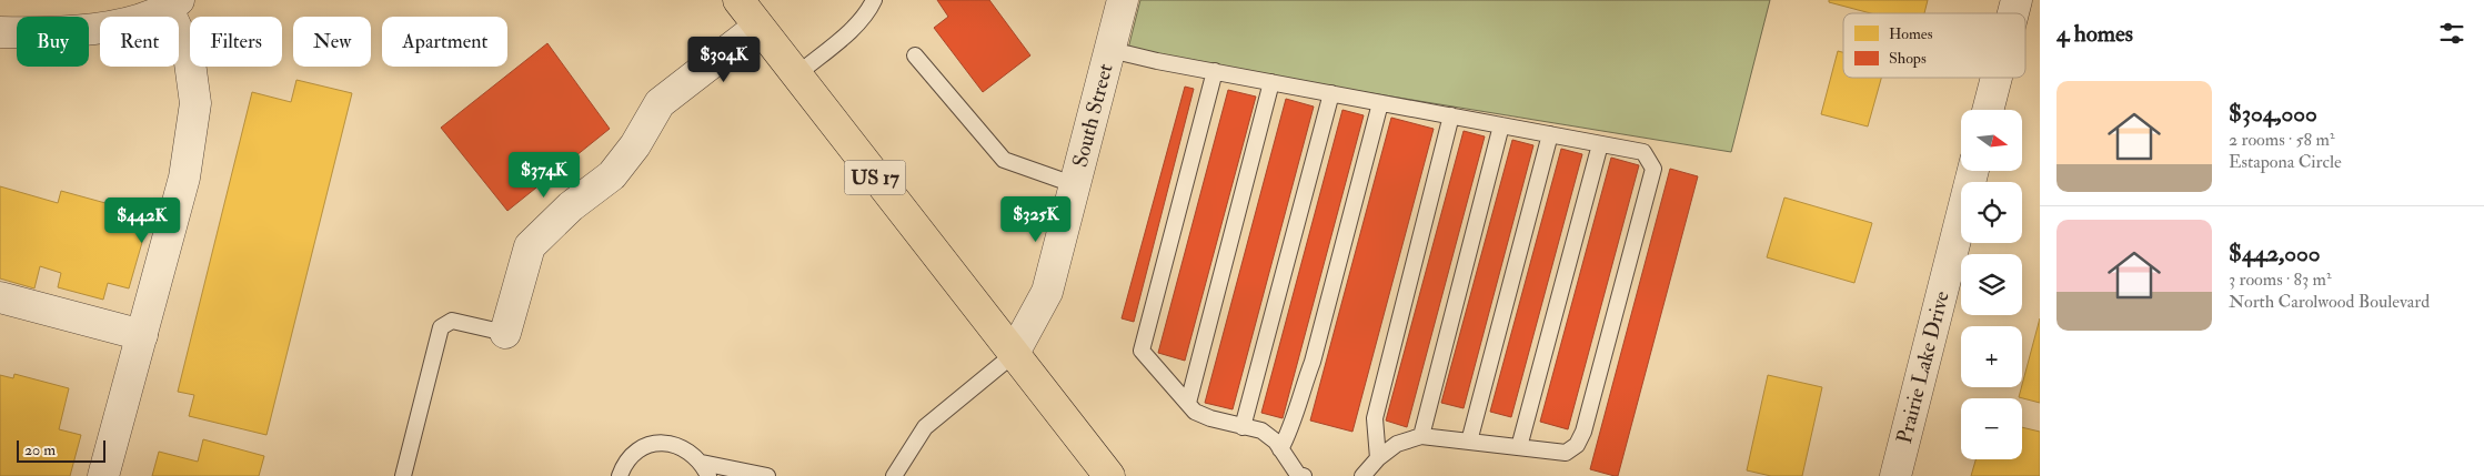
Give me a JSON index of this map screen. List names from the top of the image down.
{
  "streets": {
    "main road": ["US 17"],
    "street": ["South Street", "Prairie Lake Drive"]
  },
  "crossings": [
    ["South Street", "US 17"]
  ],
  "legend": ["Homes", "Shops"],
  "scale_bar": "20 m",
  "north": "right",
  "page": {
    "heading": "4 homes",
    "chip": [
      "Buy",
      "Rent",
      "Filters",
      "New",
      "Apartment"
    ],
    "price": [
      "$304K",
      "$374K",
      "$325K",
      "$442K"
    ],
    "list": [
      {
        "name": "$304,000",
        "note": "2 rooms · 58 m² · Estapona Circle"
      },
      {
        "name": "$442,000",
        "note": "3 rooms · 83 m² · North Carolwood Boulevard"
      }
    ],
    "map_buttons": ["+", "−"],
    "scale": "20 m"
  }
}
